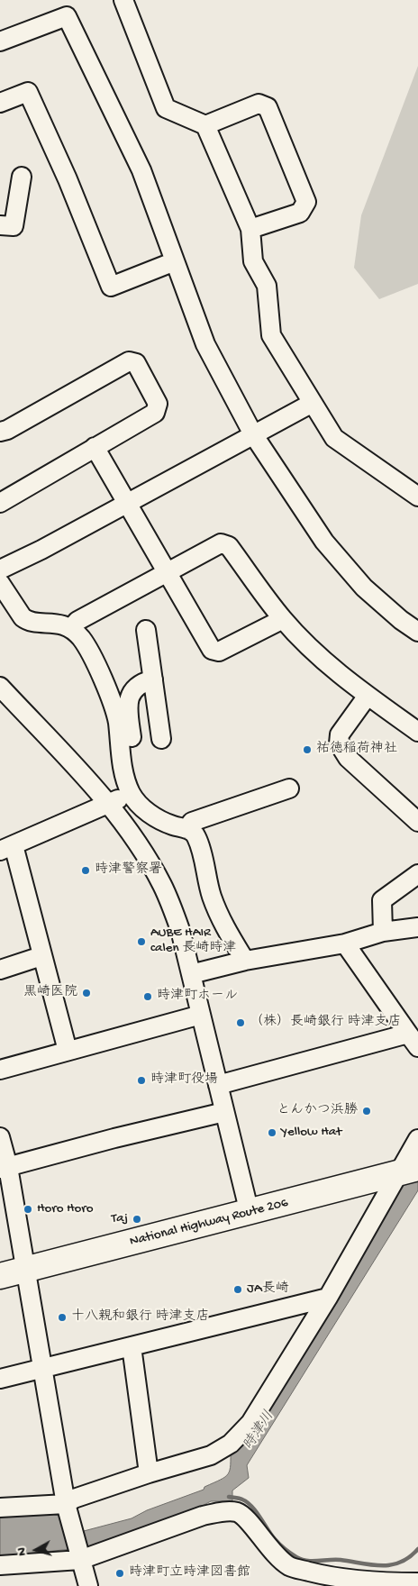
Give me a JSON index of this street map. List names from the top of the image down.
{
  "streets": {
    "highway": ["National Highway Route 206"]
  },
  "water": ["時津川"],
  "places": [
    "祐徳稲荷神社",
    "時津警察署",
    "AUBE HAIR calen 長崎時津",
    "黒崎医院",
    "時津町ホール",
    "（株）長崎銀行 時津支店",
    "時津町役場",
    "とんかつ浜勝",
    "Yellow Hat",
    "Horo Horo",
    "Taj",
    "JA長崎",
    "十八親和銀行 時津支店",
    "時津町立時津図書館"
  ],
  "north": "left"
}
